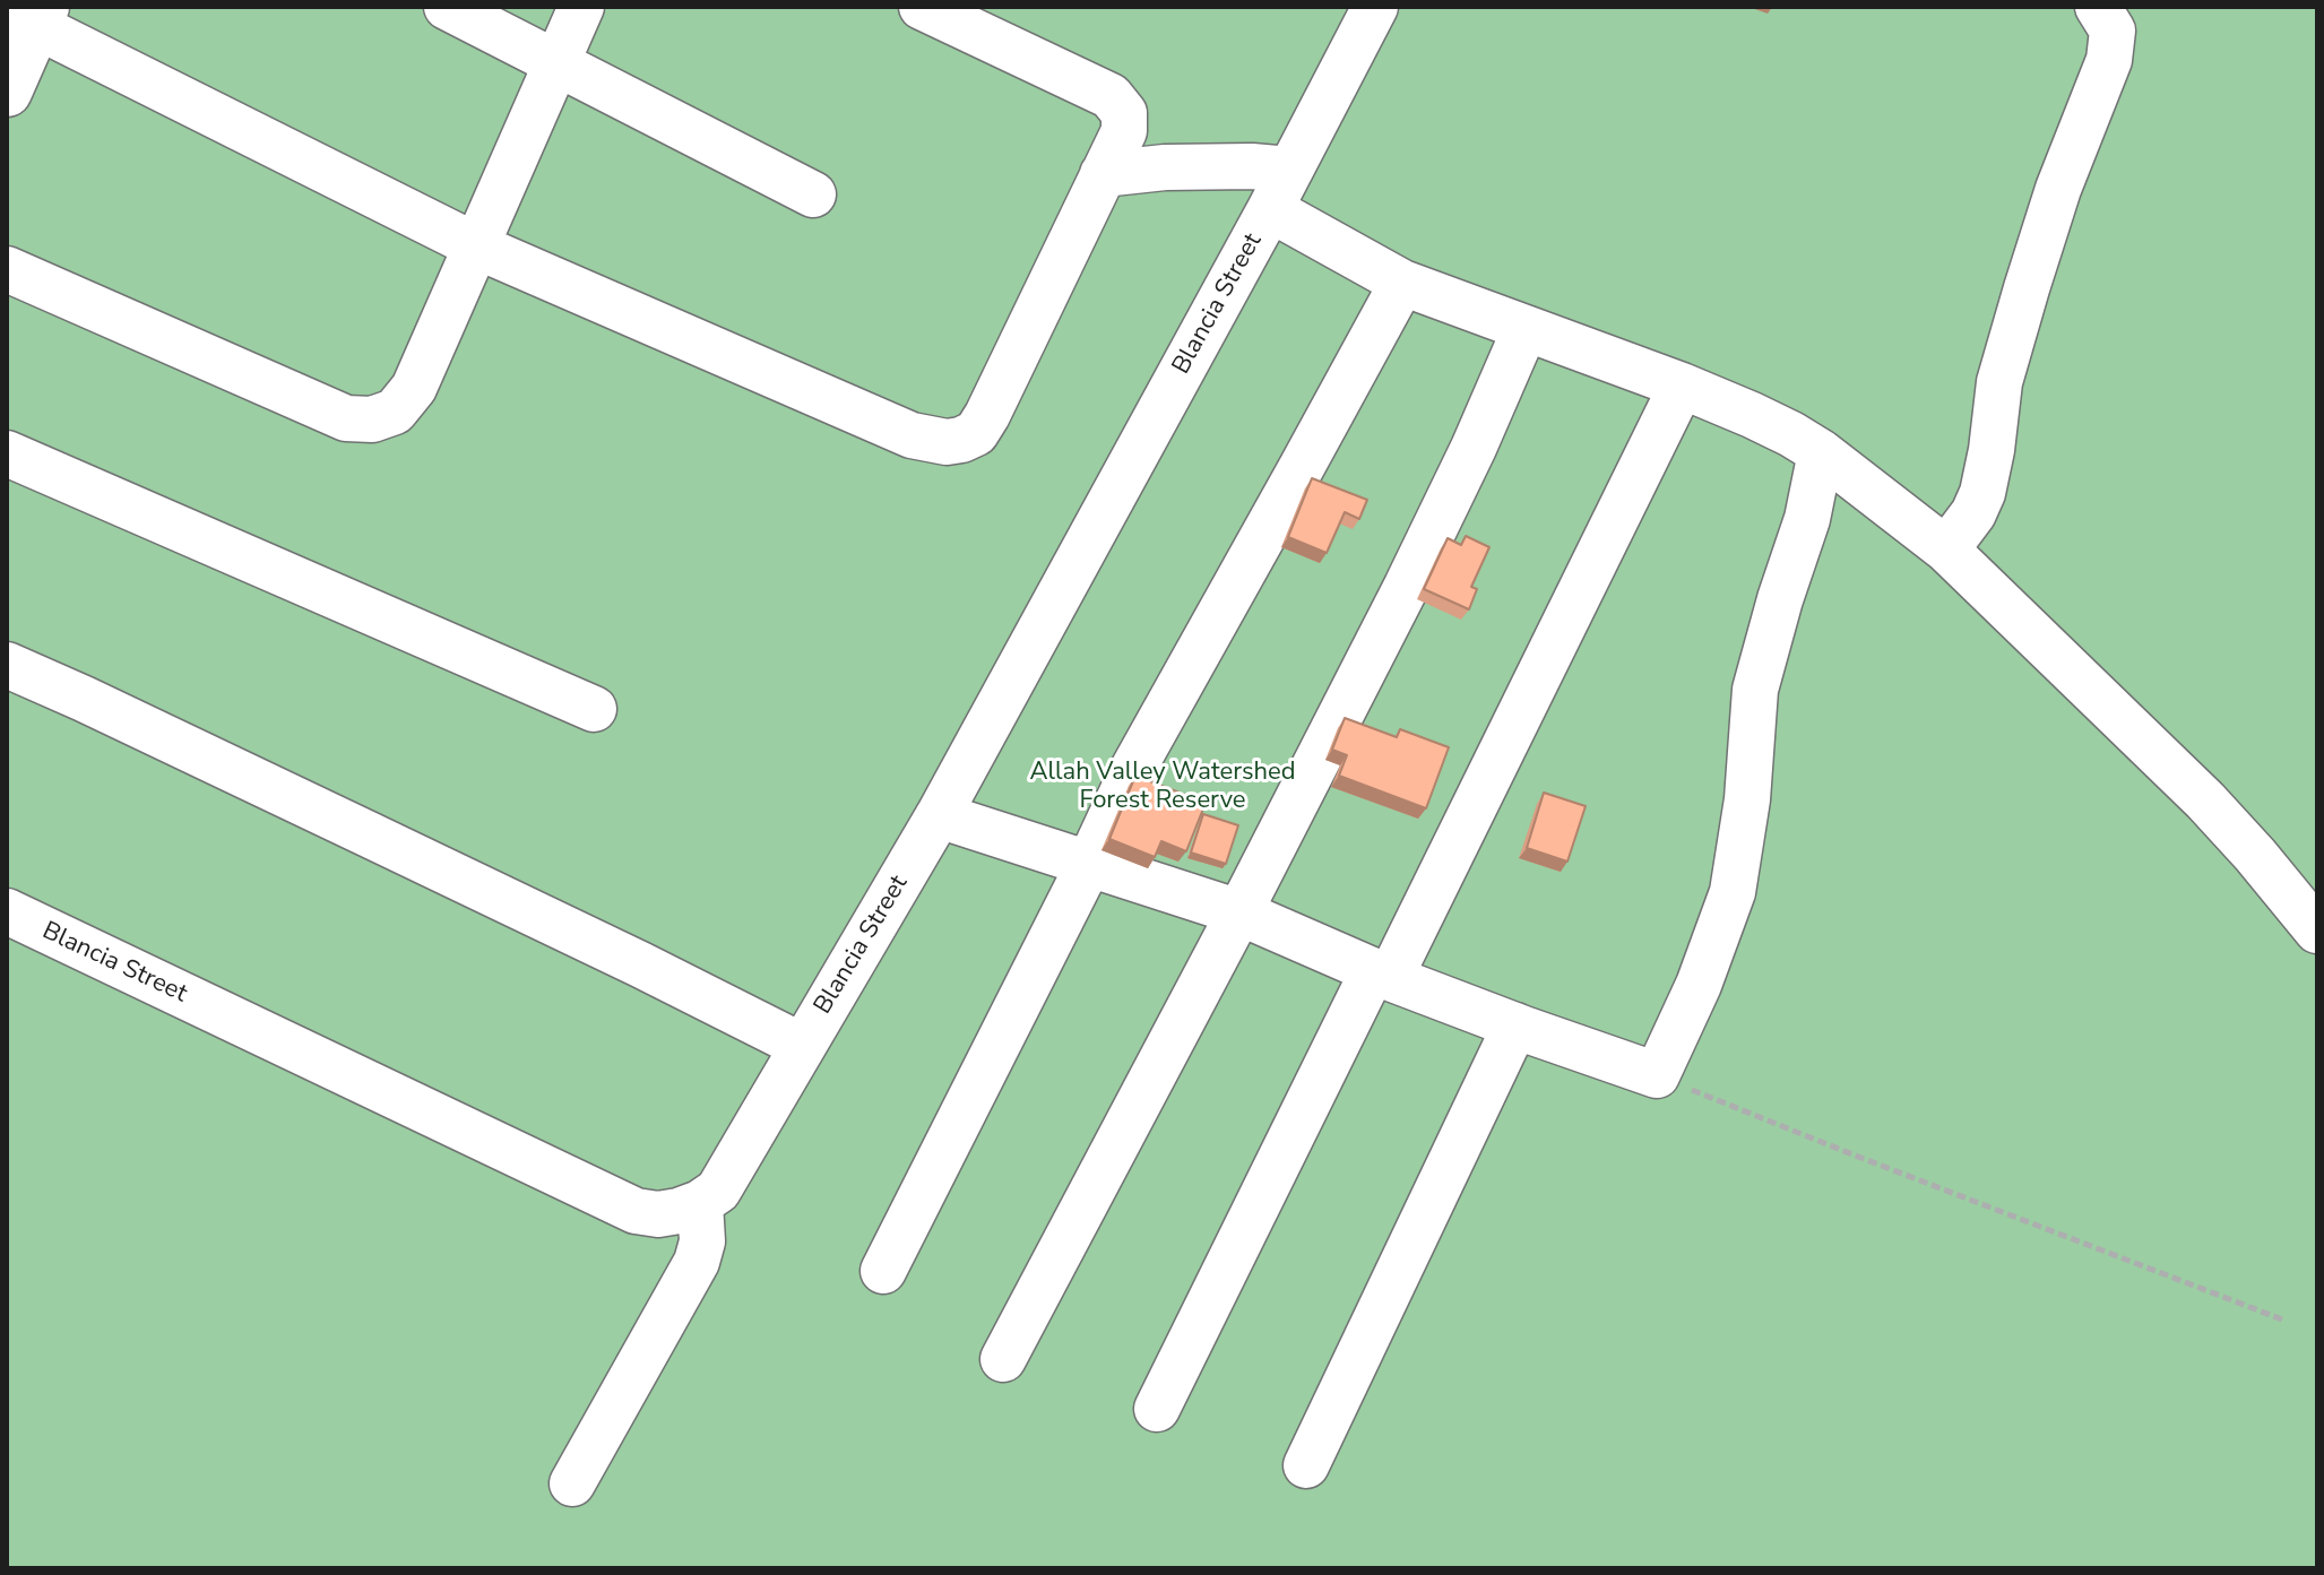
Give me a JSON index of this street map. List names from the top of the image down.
{
  "streets": {
    "street": ["Blancia Street"]
  },
  "parks": ["Allah Valley Watershed Forest Reserve"]
}
